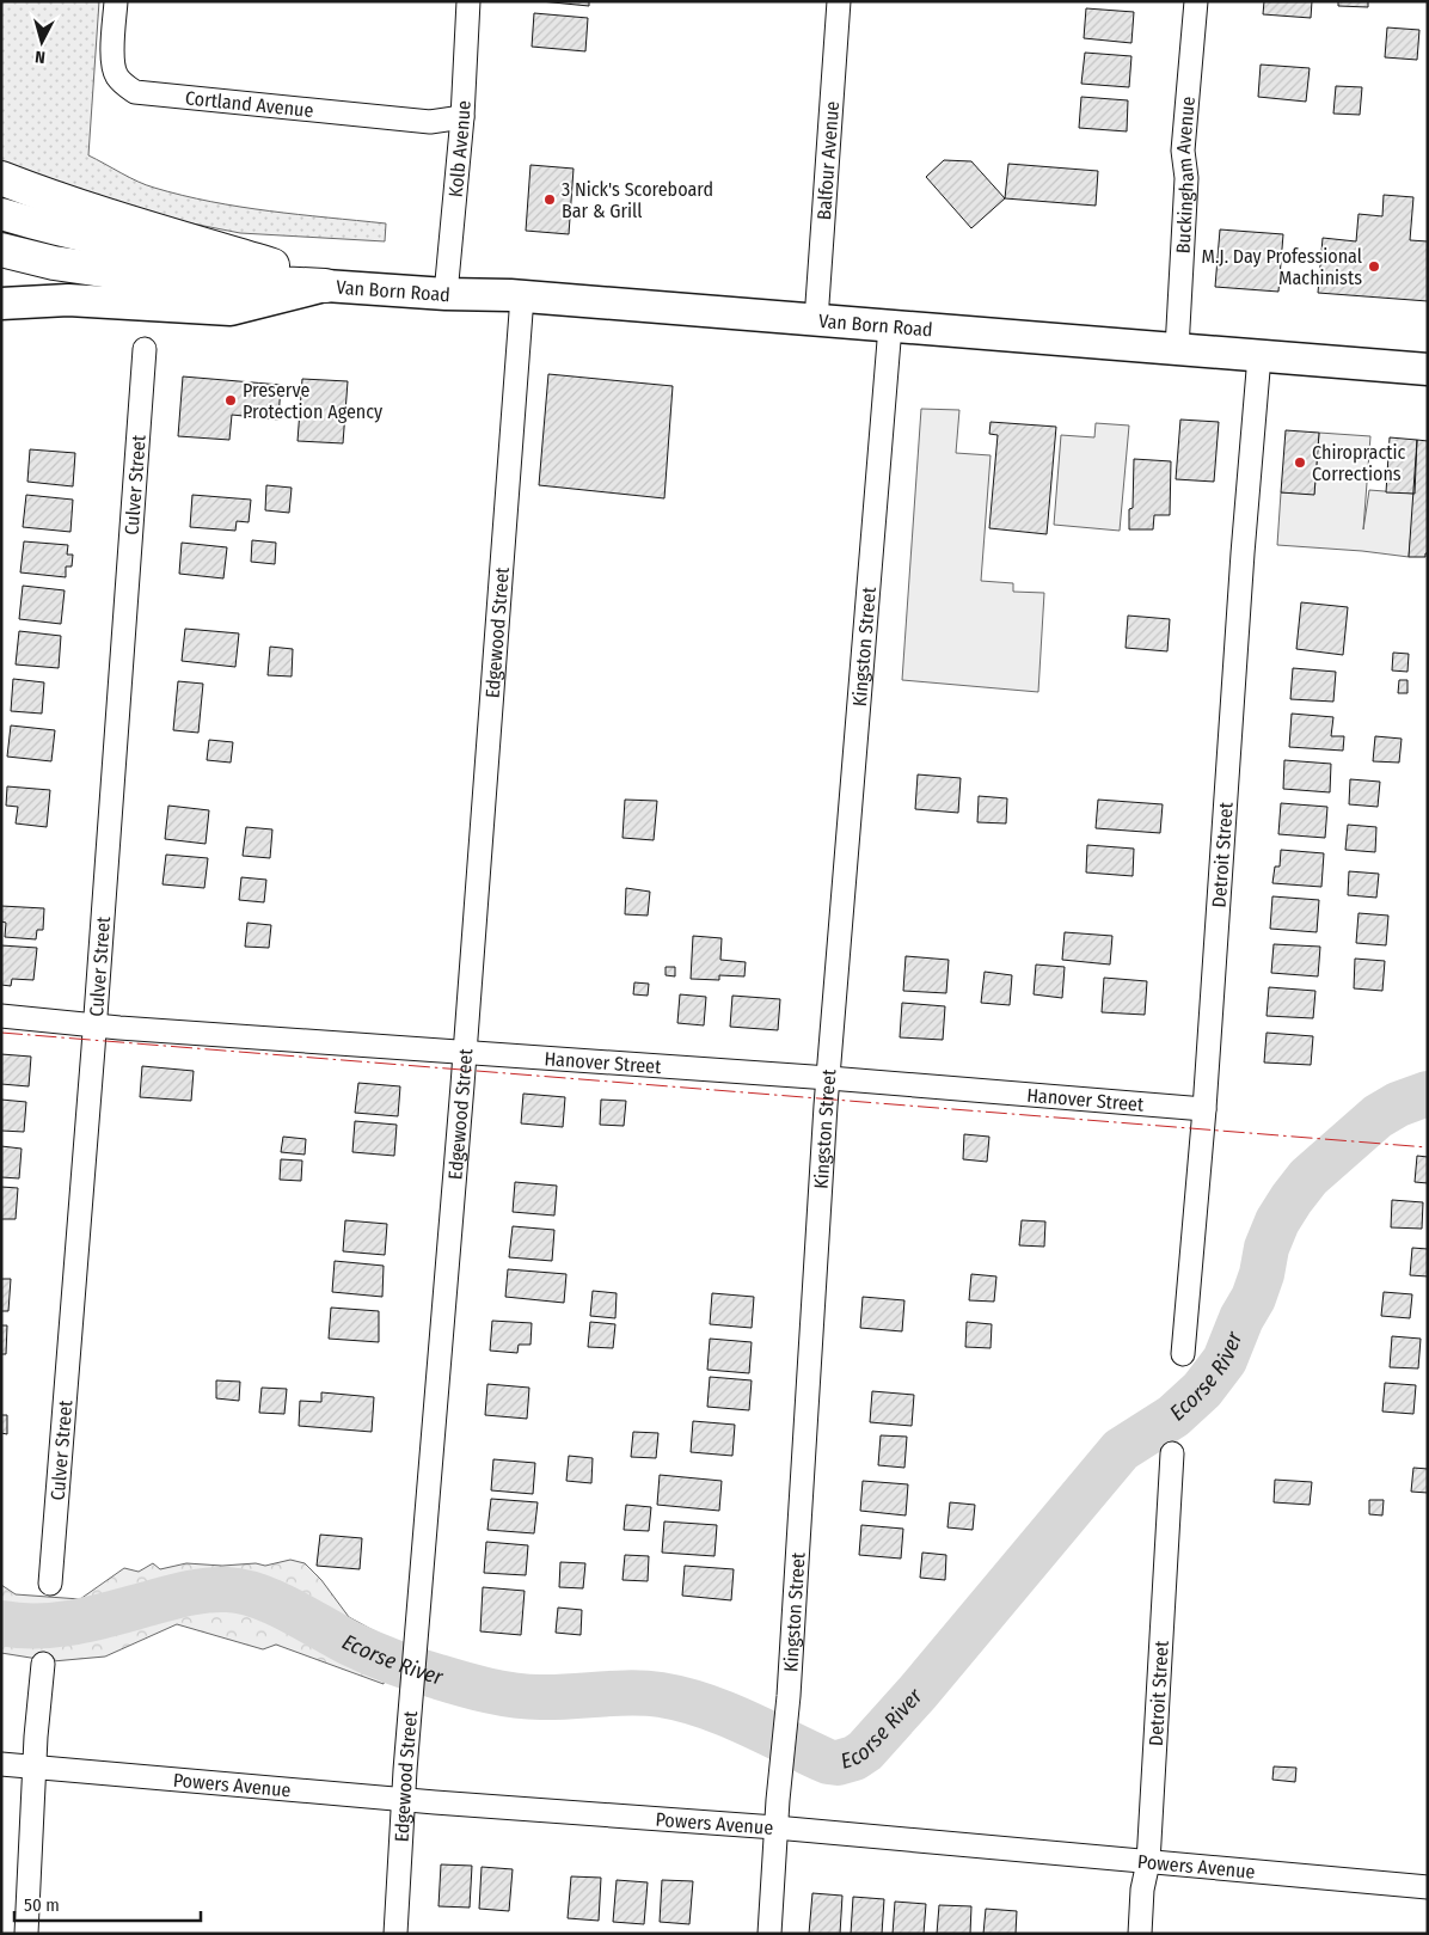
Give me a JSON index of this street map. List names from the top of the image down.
{
  "streets": {
    "main road": ["Van Born Road"],
    "street": [
      "Cortland Avenue",
      "Kolb Avenue",
      "Balfour Avenue",
      "Buckingham Avenue",
      "Culver Street",
      "Edgewood Street",
      "Kingston Street",
      "Detroit Street",
      "Hanover Street",
      "Powers Avenue"
    ]
  },
  "crossings": [
    ["Cortland Avenue", "Kolb Avenue"],
    ["Kolb Avenue", "Van Born Road"],
    ["Balfour Avenue", "Van Born Road"],
    ["Buckingham Avenue", "Van Born Road"],
    ["Van Born Road", "Edgewood Street"],
    ["Van Born Road", "Kingston Street"],
    ["Van Born Road", "Detroit Street"],
    ["Culver Street", "Hanover Street"],
    ["Edgewood Street", "Hanover Street"],
    ["Edgewood Street", "Powers Avenue"],
    ["Kingston Street", "Hanover Street"],
    ["Kingston Street", "Powers Avenue"],
    ["Detroit Street", "Hanover Street"],
    ["Detroit Street", "Powers Avenue"]
  ],
  "water": ["Ecorse River"],
  "places": [
    "3 Nick's Scoreboard Bar & Grill",
    "M.J. Day Professional Machinists",
    "Preserve Protection Agency",
    "Chiropractic Corrections"
  ],
  "scale_bar": "50 m",
  "north": "bottom"
}
